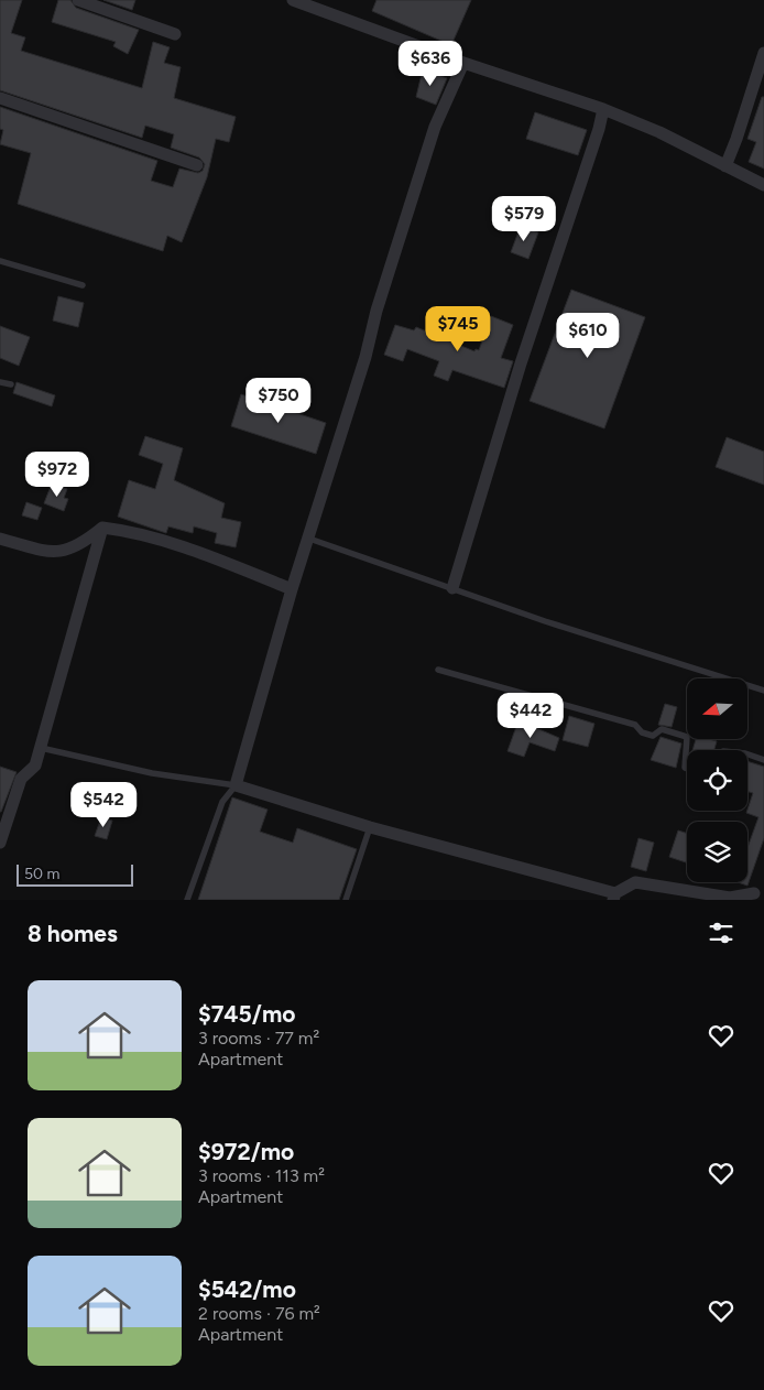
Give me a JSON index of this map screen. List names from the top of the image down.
{
  "scale_bar": "50 m",
  "north": "left",
  "page": {
    "price": [
      "$636",
      "$579",
      "$745",
      "$610",
      "$750",
      "$972",
      "$442",
      "$542"
    ],
    "scale": "50 m",
    "heading": "8 homes",
    "list": [
      {
        "name": "$745/mo",
        "note": "3 rooms · 77 m² · Apartment"
      },
      {
        "name": "$972/mo",
        "note": "3 rooms · 113 m² · Apartment"
      },
      {
        "name": "$542/mo",
        "note": "2 rooms · 76 m² · Apartment"
      }
    ]
  }
}
